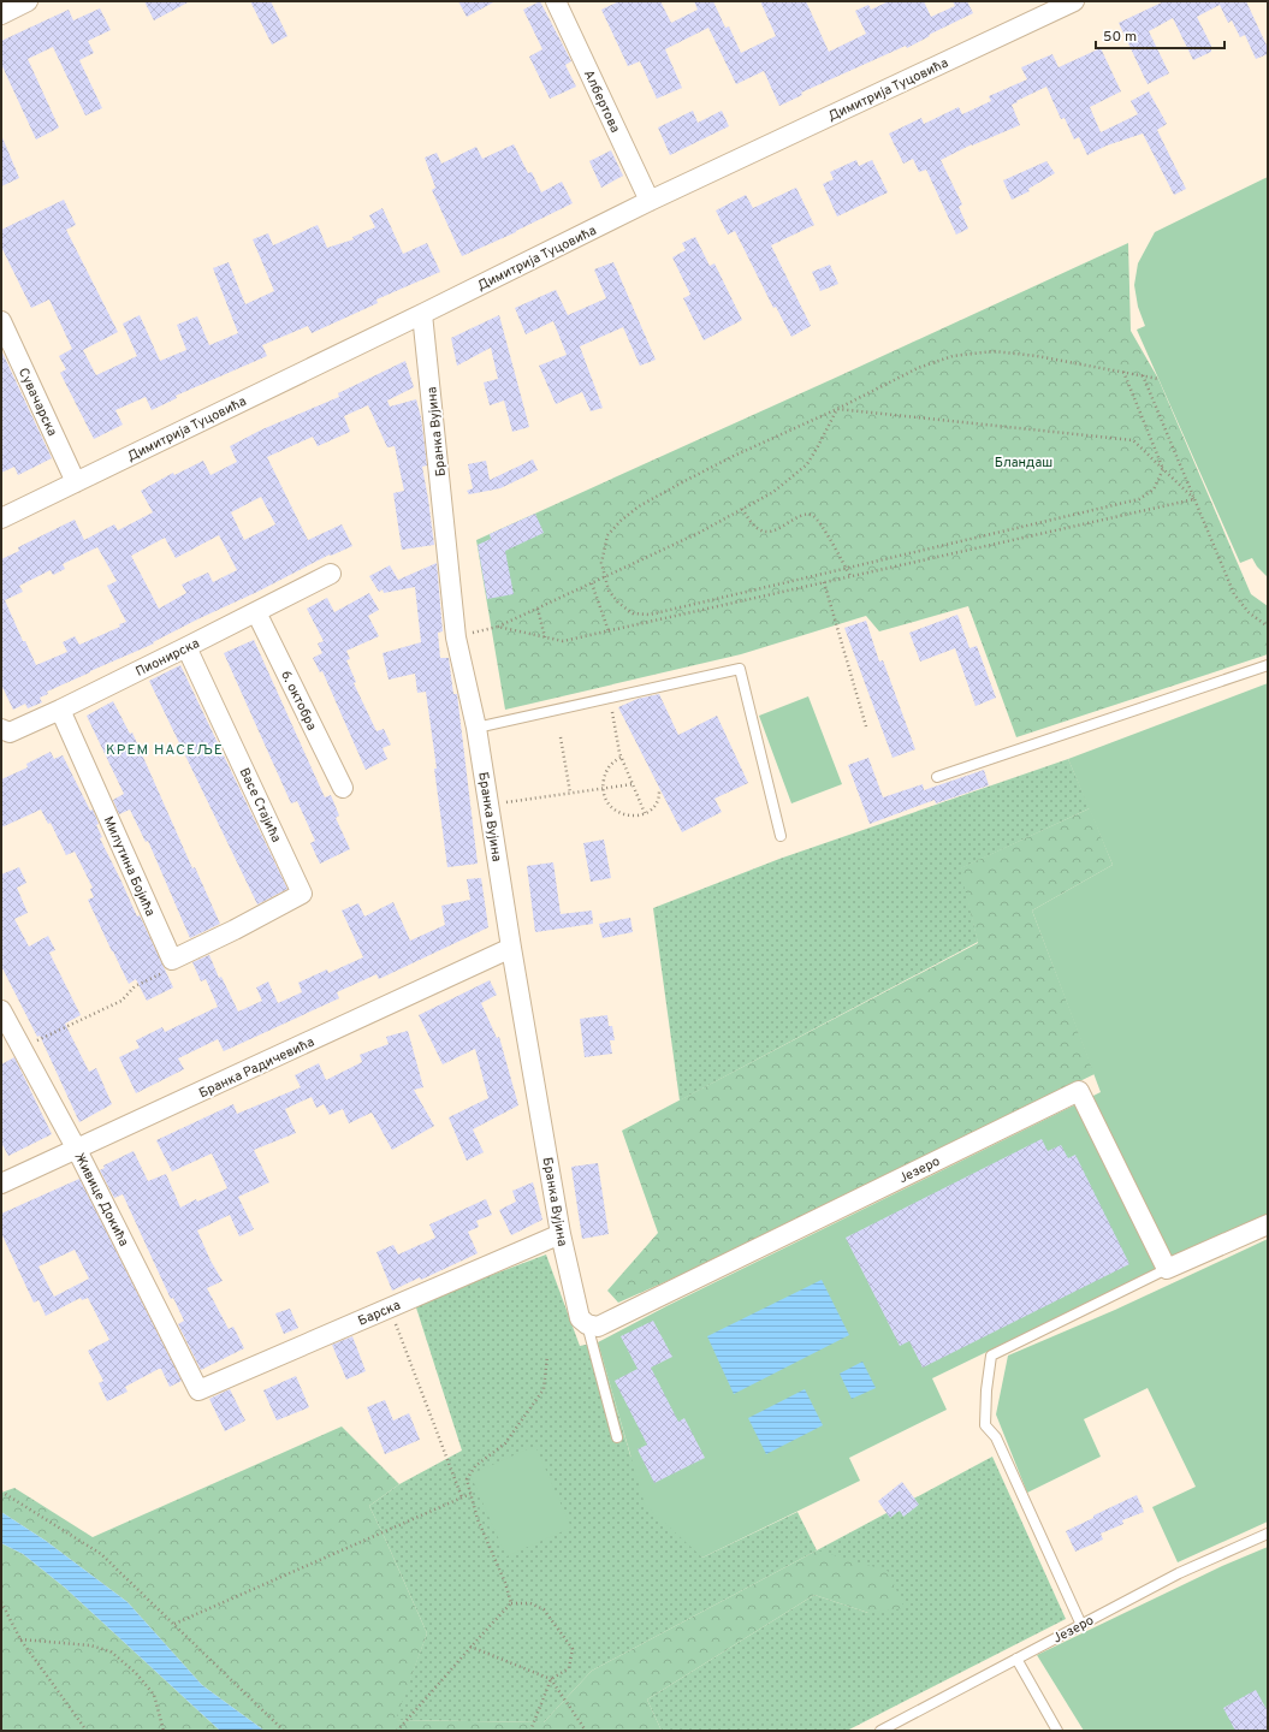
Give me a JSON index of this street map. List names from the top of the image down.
{
  "streets": {
    "street": [
      "Димитрија Туцовића",
      "Албертова",
      "Сувачарска",
      "Бранка Вујина",
      "Пионирска",
      "6. октобра",
      "Васе Стајића",
      "Милутина Бојића",
      "Бранка Радичевића",
      "Језеро",
      "Живице Докића",
      "Барска"
    ]
  },
  "crossings": [
    ["Димитрија Туцовића", "Албертова"],
    ["Димитрија Туцовића", "Сувачарска"],
    ["Димитрија Туцовића", "Бранка Вујина"],
    ["Бранка Вујина", "Бранка Радичевића"],
    ["Бранка Вујина", "Језеро"],
    ["Бранка Вујина", "Барска"],
    ["Пионирска", "6. октобра"],
    ["Пионирска", "Васе Стајића"],
    ["Пионирска", "Милутина Бојића"],
    ["Васе Стајића", "Милутина Бојића"],
    ["Бранка Радичевића", "Живице Докића"],
    ["Живице Докића", "Барска"]
  ],
  "districts": ["КРЕМ НАСЕЉЕ"],
  "parks": ["Бландаш"],
  "scale_bar": "50 m"
}
